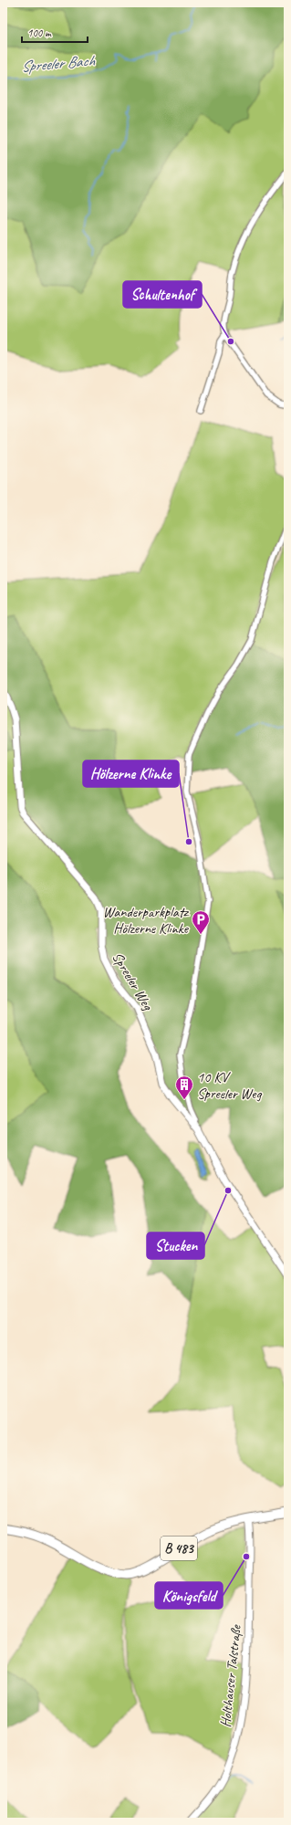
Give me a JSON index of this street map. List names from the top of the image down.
{
  "streets": {
    "main road": ["B 483"],
    "street": ["Spreeler Weg", "Holthauser Talstraße"]
  },
  "crossings": [
    ["B 483", "Holthauser Talstraße"]
  ],
  "water": ["Spreeler Bach"],
  "places": {
    "other": [
      "Schultenhof",
      "Hölzerne Klinke",
      "Stucken",
      "Königsfeld"
    ],
    "parking": ["Wanderparkplatz Hölzerne Klinke"],
    "building": ["10 KV Spreeler Weg"]
  },
  "scale_bar": "100 m"
}
